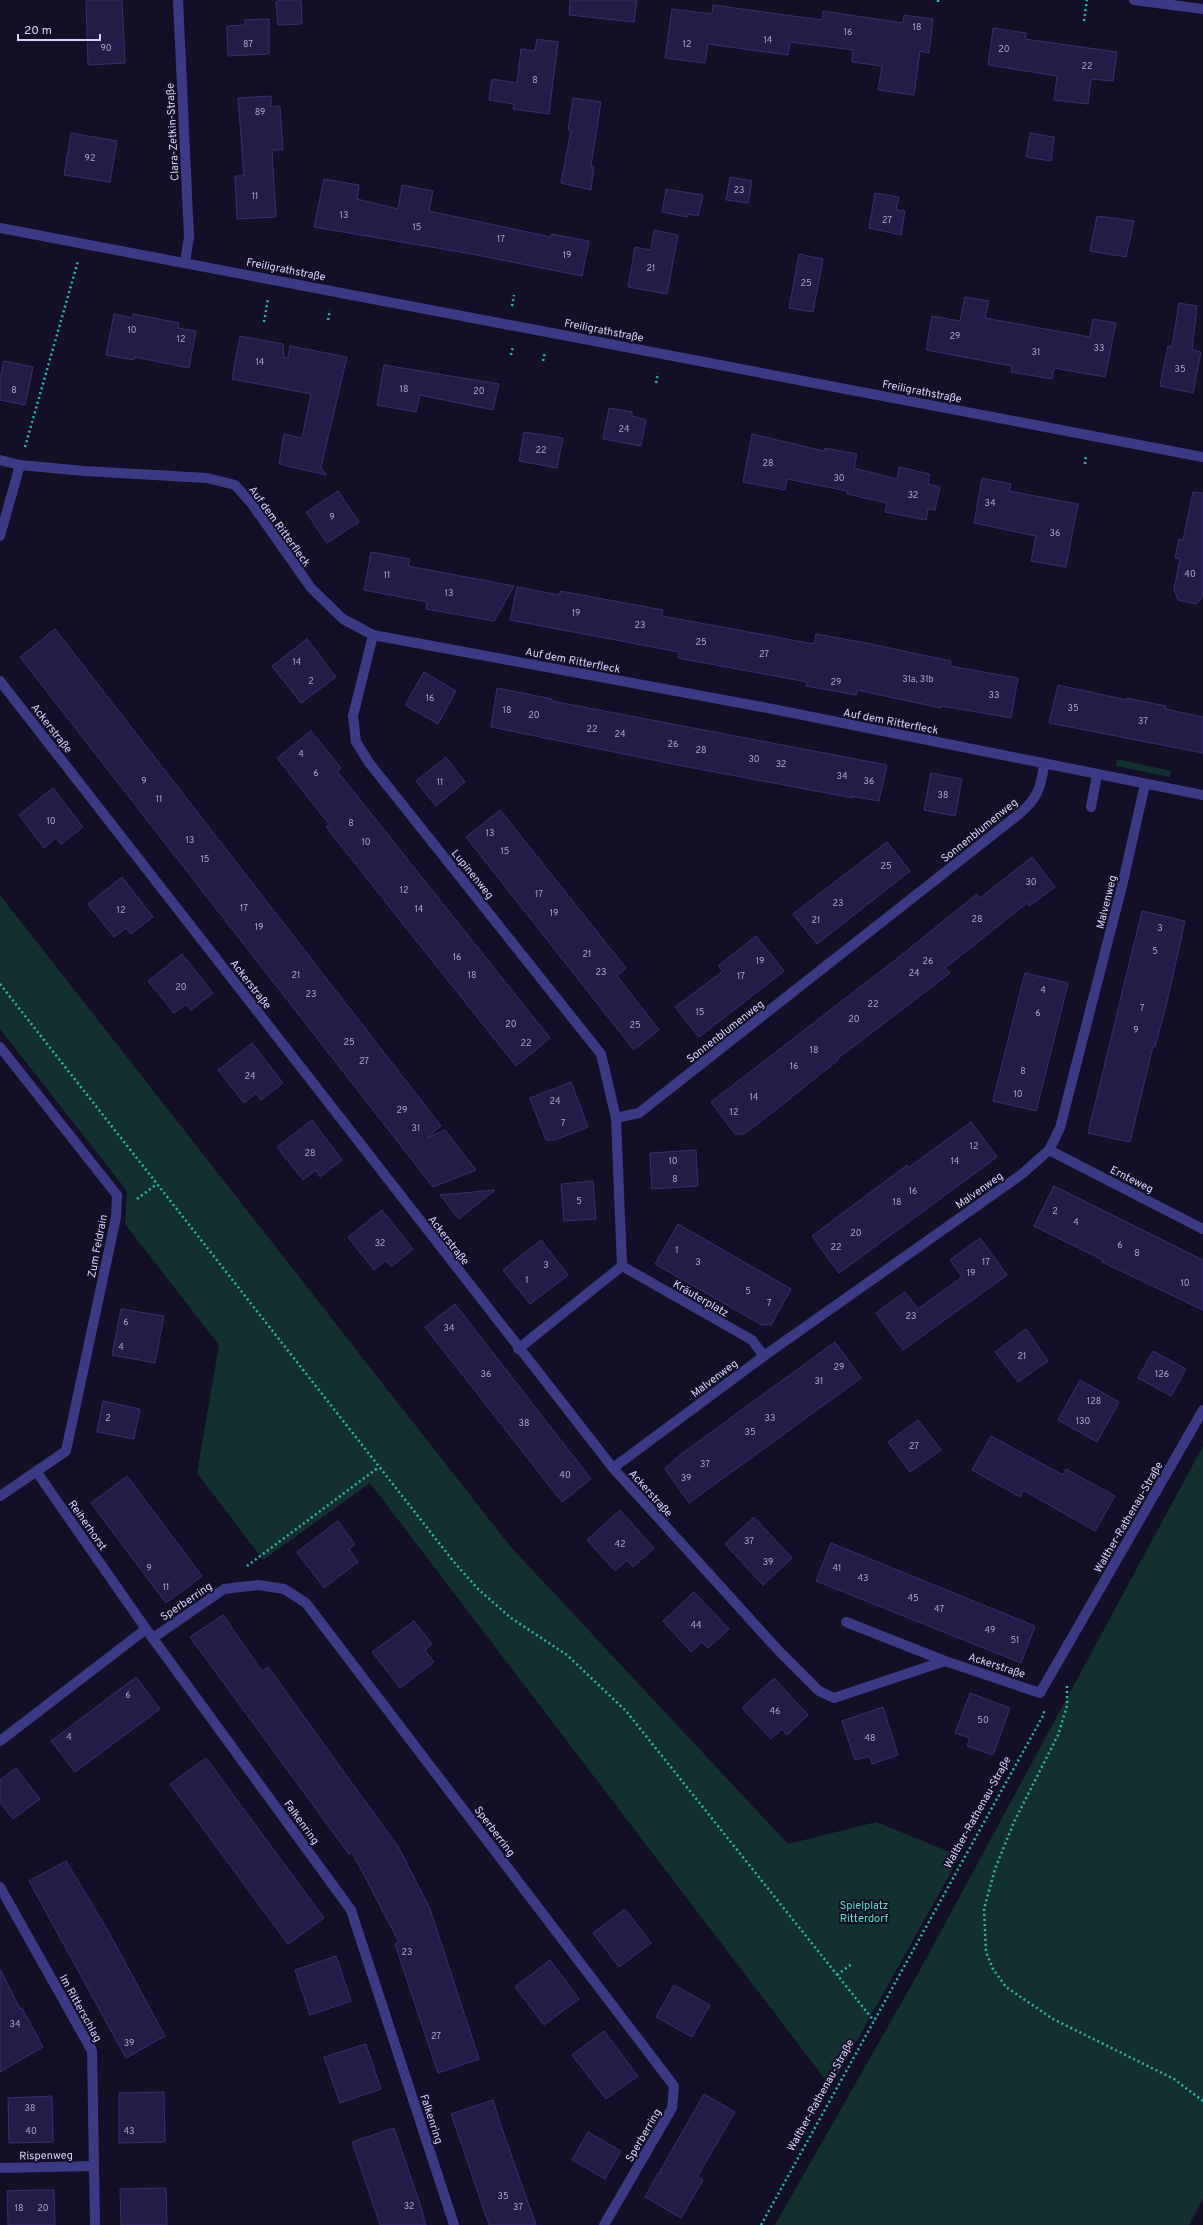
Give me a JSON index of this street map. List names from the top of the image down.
{
  "streets": {
    "street": [
      "Clara-Zetkin-Straße",
      "Freiligrathstraße",
      "Auf dem Ritterfleck",
      "Ackerstraße",
      "Sonnenblumenweg",
      "Lupinenweg",
      "Malvenweg",
      "Ernteweg",
      "Zum Feldrain",
      "Kräuterplatz",
      "Walther-Rathenau-Straße",
      "Reiherhorst",
      "Sperberring",
      "Falkenring",
      "Im Ritterschlag",
      "Rispenweg"
    ]
  },
  "crossings": [
    ["Clara-Zetkin-Straße", "Freiligrathstraße"],
    ["Auf dem Ritterfleck", "Sonnenblumenweg"],
    ["Auf dem Ritterfleck", "Lupinenweg"],
    ["Auf dem Ritterfleck", "Malvenweg"],
    ["Ackerstraße", "Malvenweg"],
    ["Ackerstraße", "Walther-Rathenau-Straße"],
    ["Sonnenblumenweg", "Lupinenweg"],
    ["Malvenweg", "Ernteweg"],
    ["Malvenweg", "Kräuterplatz"],
    ["Zum Feldrain", "Reiherhorst"],
    ["Reiherhorst", "Falkenring"],
    ["Sperberring", "Falkenring"],
    ["Im Ritterschlag", "Rispenweg"]
  ],
  "parks": ["Spielplatz Ritterdorf"],
  "house_numbers": [
    "18",
    "16",
    "14",
    "87",
    "12",
    "90",
    "20",
    "22",
    "8",
    "89",
    "92",
    "23",
    "11",
    "13",
    "27",
    "15",
    "17",
    "19",
    "21",
    "25",
    "10",
    "29",
    "12",
    "33",
    "31",
    "14",
    "35",
    "18",
    "8",
    "20",
    "24",
    "22",
    "28",
    "30",
    "32",
    "34",
    "9",
    "36",
    "40",
    "11",
    "13",
    "19",
    "23",
    "25",
    "27",
    "14",
    "31a, 31b",
    "2",
    "29",
    "33",
    "16",
    "35",
    "18",
    "20",
    "37",
    "22",
    "24",
    "26",
    "28",
    "4",
    "30",
    "32",
    "6",
    "34",
    "9",
    "36",
    "11",
    "38",
    "11",
    "10",
    "8",
    "13",
    "13",
    "10",
    "15",
    "15",
    "25",
    "30",
    "12",
    "17",
    "23",
    "17",
    "14",
    "12",
    "19",
    "28",
    "21",
    "19",
    "3",
    "5",
    "21",
    "16",
    "19",
    "26",
    "23",
    "24",
    "21",
    "18",
    "17",
    "20",
    "4",
    "23",
    "22",
    "7",
    "15",
    "6",
    "20",
    "20",
    "25",
    "9",
    "25",
    "22",
    "18",
    "27",
    "16",
    "8",
    "24",
    "10",
    "14",
    "24",
    "29",
    "12",
    "7",
    "31",
    "12",
    "28",
    "10",
    "14",
    "8",
    "16",
    "5",
    "18",
    "2",
    "4",
    "20",
    "32",
    "6",
    "22",
    "1",
    "8",
    "3",
    "17",
    "3",
    "19",
    "1",
    "10",
    "5",
    "7",
    "23",
    "6",
    "34",
    "4",
    "21",
    "29",
    "36",
    "126",
    "31",
    "128",
    "2",
    "33",
    "130",
    "38",
    "35",
    "27",
    "37",
    "40",
    "39",
    "37",
    "42",
    "39",
    "9",
    "41",
    "43",
    "11",
    "45",
    "47",
    "44",
    "49",
    "51",
    "6",
    "46",
    "50",
    "4",
    "48",
    "23",
    "34",
    "27",
    "39",
    "38",
    "40",
    "43",
    "35",
    "32",
    "37",
    "18",
    "20"
  ],
  "scale_bar": "20 m"
}
